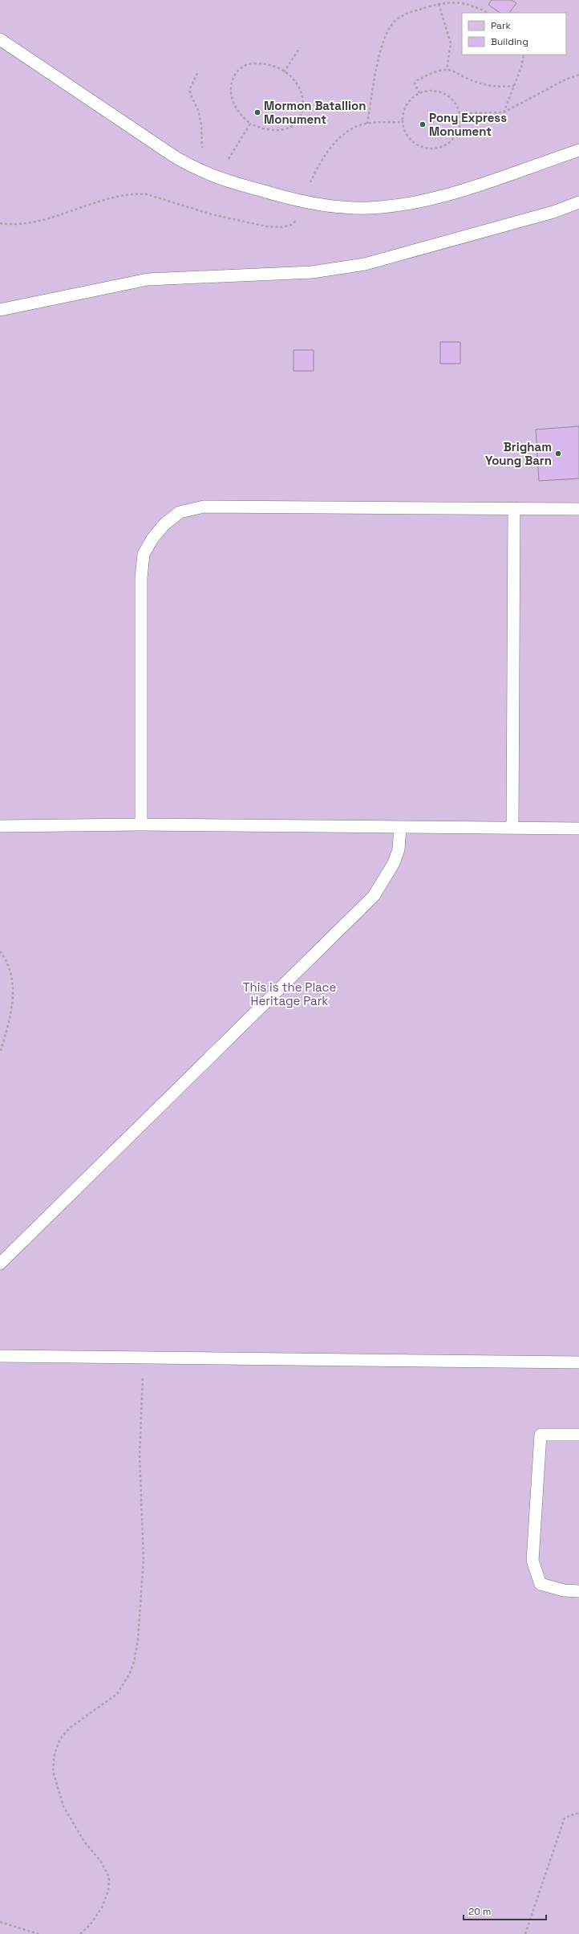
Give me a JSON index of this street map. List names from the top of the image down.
{
  "parks": ["This is the Place Heritage Park"],
  "places": ["Mormon Batallion Monument", "Pony Express Monument", "Brigham Young Barn"],
  "legend": ["Park", "Building"],
  "scale_bar": "20 m"
}
